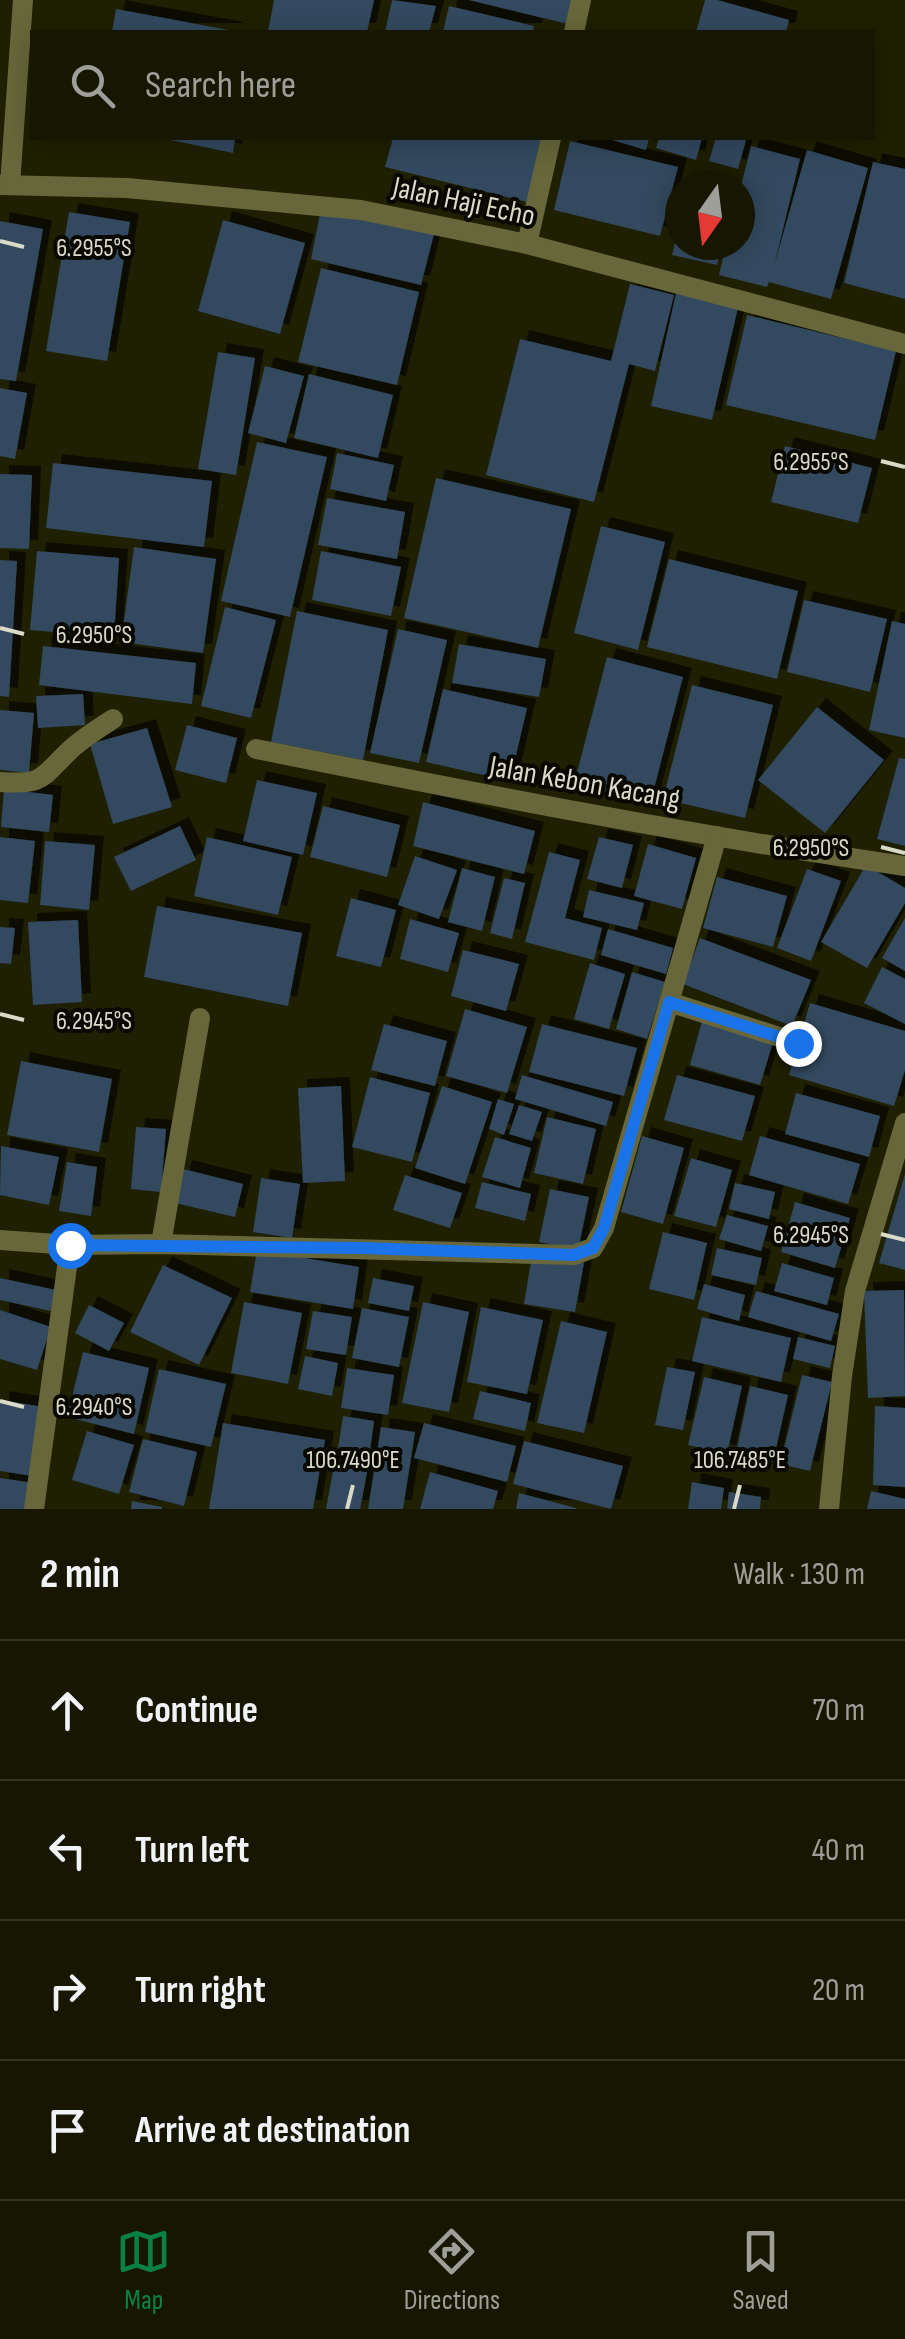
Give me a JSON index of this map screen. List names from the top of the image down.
{
  "streets": {
    "street": ["Jalan Haji Echo", "Jalan Kebon Kacang"]
  },
  "north": "bottom",
  "page": {
    "search": "Search here",
    "heading": ["2 min", "Walk · 130 m"],
    "list": [
      ["Continue", "70 m"],
      ["Turn left", "40 m"],
      ["Turn right", "20 m"],
      "Arrive at destination"
    ],
    "nav": ["Map", "Directions", "Saved"]
  },
  "coordinates": [
    "6.2955°S",
    "6.2950°S",
    "6.2945°S",
    "6.2940°S",
    "106.7490°E",
    "106.7485°E"
  ]
}
